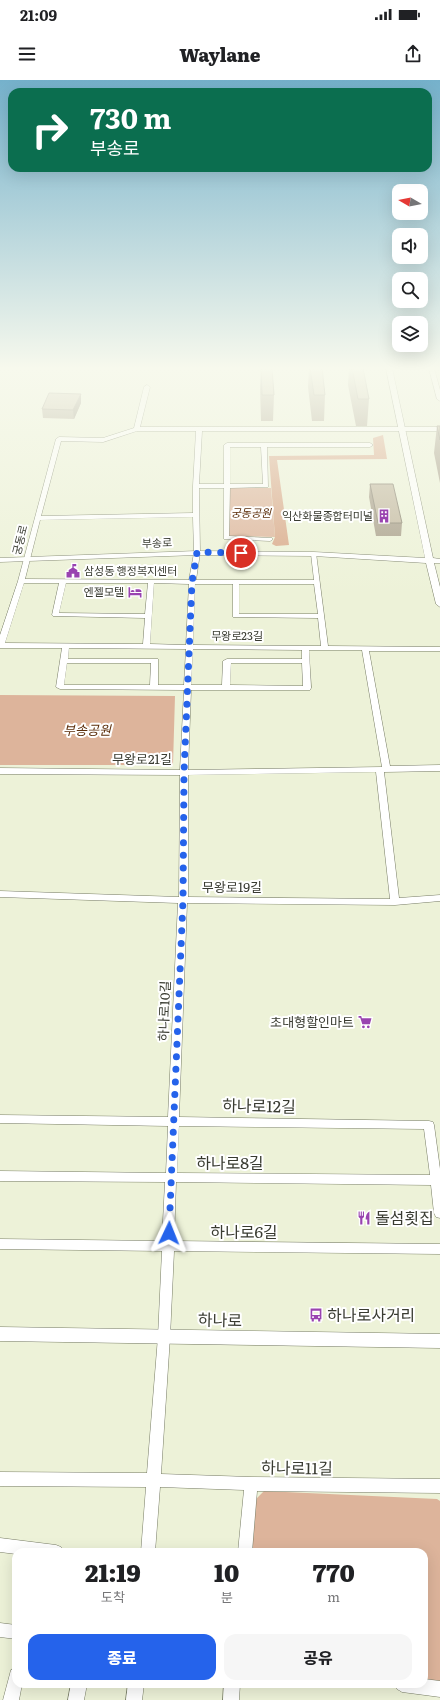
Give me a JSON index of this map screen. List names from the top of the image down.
{
  "streets": {
    "street": [
      "궁동로",
      "부송로",
      "무왕로23길",
      "무왕로21길",
      "무왕로19길",
      "하나로10길",
      "하나로12길",
      "하나로8길",
      "하나로6길",
      "하나로",
      "하나로11길"
    ]
  },
  "crossings": [
    ["궁동로", "부송로"],
    ["궁동로", "무왕로23길"],
    ["부송로", "하나로10길"],
    ["무왕로23길", "하나로10길"],
    ["무왕로21길", "하나로10길"],
    ["무왕로19길", "하나로10길"],
    ["하나로10길", "하나로12길"],
    ["하나로10길", "하나로8길"],
    ["하나로10길", "하나로6길"],
    ["하나로10길", "하나로"],
    ["하나로10길", "하나로11길"],
    ["하나로12길", "하나로8길"]
  ],
  "parks": ["궁동공원", "부송공원"],
  "places": {
    "building": ["익산화물종합터미널"],
    "public building": ["삼성동 행정복지센터"],
    "hotel": ["엔젤모텔"],
    "supermarket": ["초대형할인마트"],
    "restaurant": ["돌섬횟집"],
    "bus stop": ["하나로사거리"]
  },
  "north": "left",
  "page": {
    "status": "21:09",
    "header": "Waylane",
    "turn": ["730 m", "부송로"],
    "eta": [
      "21:19",
      "도착",
      "10",
      "분",
      "770",
      "m"
    ],
    "buttons": ["종료", "공유"]
  }
}
